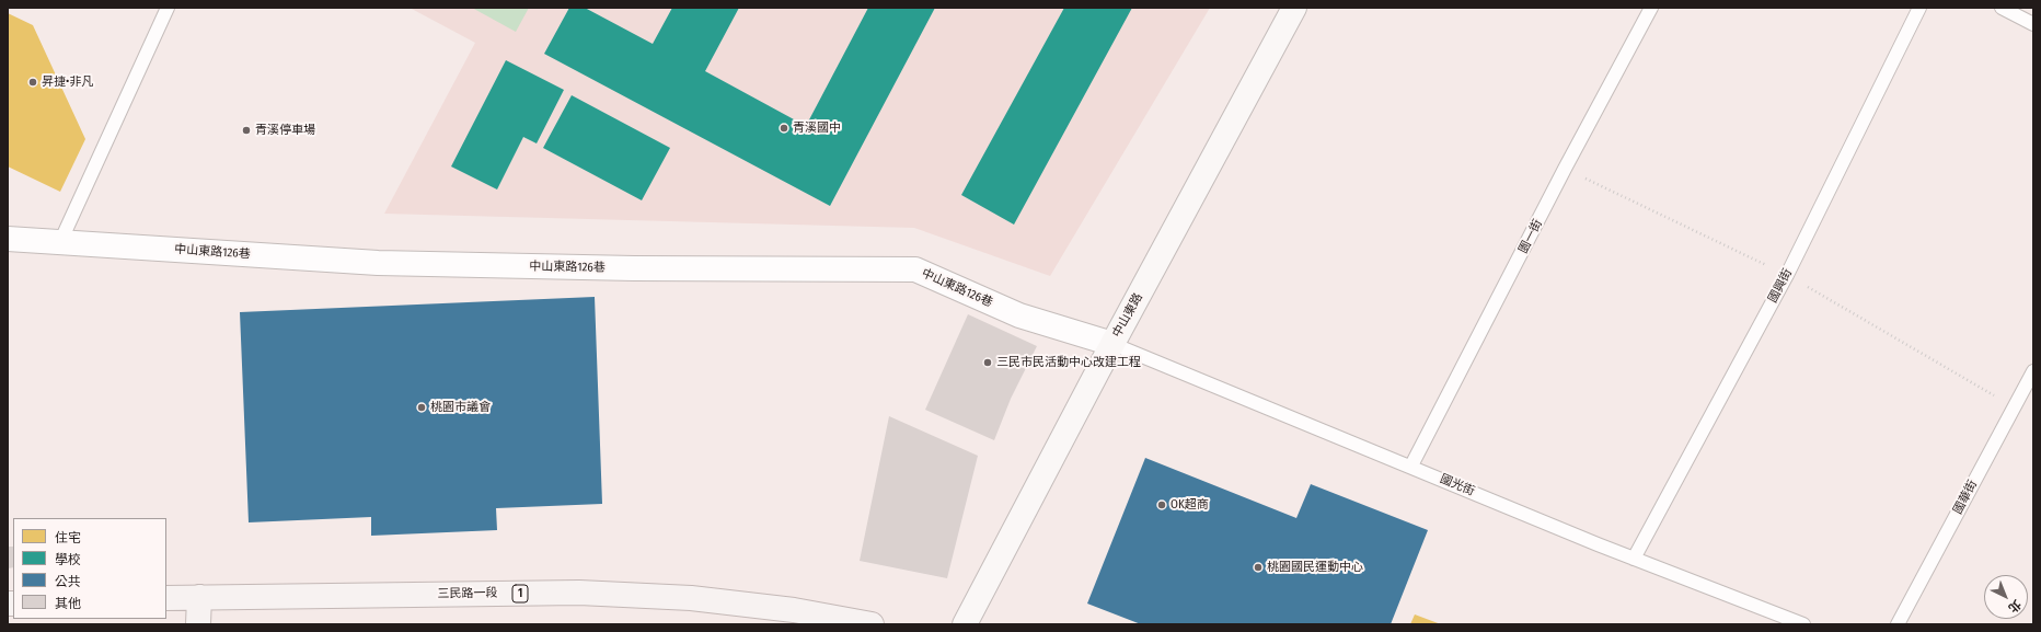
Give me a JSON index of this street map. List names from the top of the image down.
{
  "streets": {
    "main road": ["三民路一段", "1"],
    "street": ["中山東路126巷", "中山東路"],
    "lane": [
      "園一街",
      "國興街",
      "國光街",
      "國華街"
    ]
  },
  "crossings": [
    ["園一街", "國光街"],
    ["中山東路126巷", "中山東路"],
    ["中山東路126巷", "國光街"],
    ["國興街", "國光街"],
    ["中山東路", "國光街"]
  ],
  "places": [
    "昇捷•非凡",
    "青溪國中",
    "青溪停車場",
    "三民市民活動中心改建工程",
    "桃園市議會",
    "OK超商",
    "桃園國民運動中心"
  ],
  "legend": [
    "住宅",
    "學校",
    "公共",
    "其他"
  ],
  "north": "bottom right"
}
